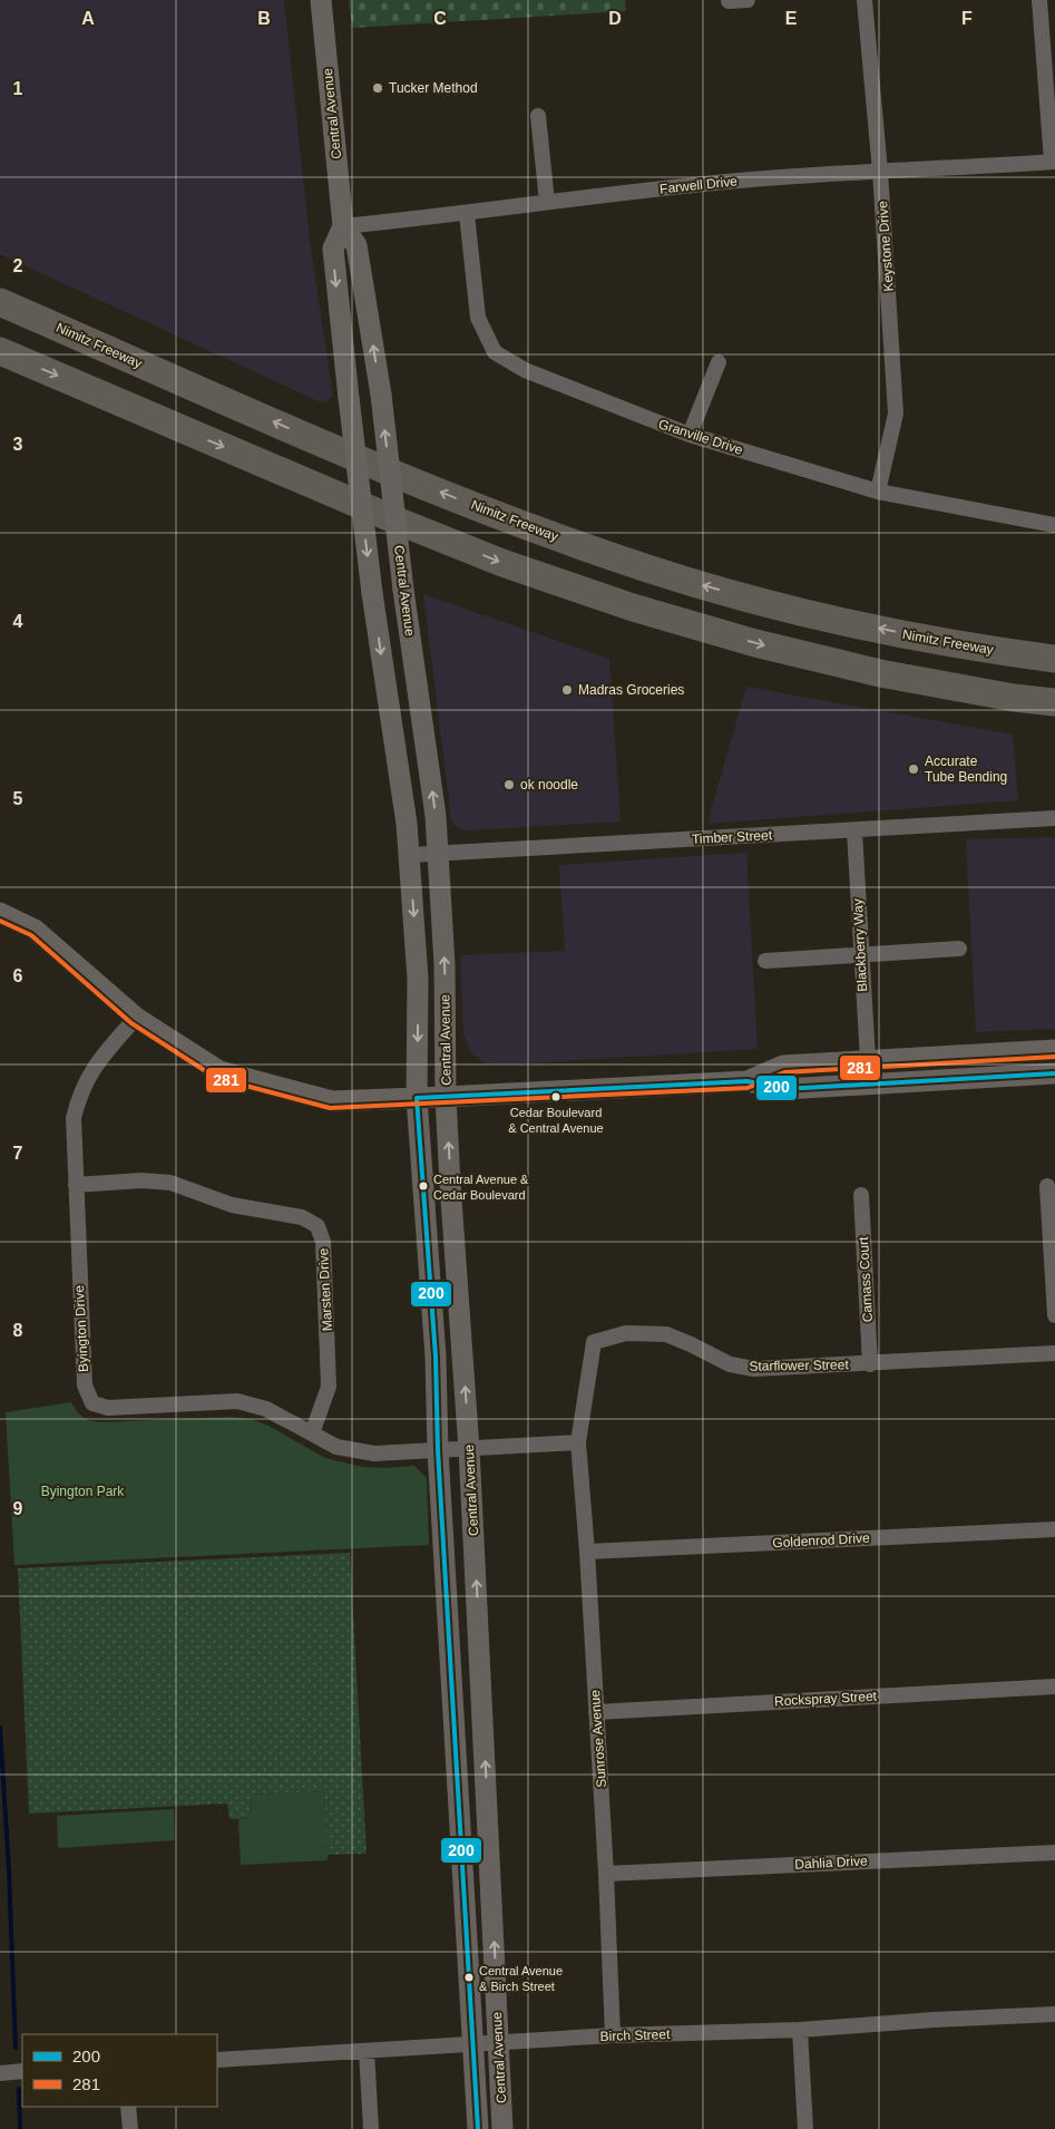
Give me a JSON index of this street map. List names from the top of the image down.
{
  "streets": {
    "highway": ["Nimitz Freeway"],
    "main road": ["Central Avenue"],
    "street": [
      "Farwell Drive",
      "Keystone Drive",
      "Granville Drive",
      "Timber Street",
      "Blackberry Way",
      "Camass Court",
      "Marsten Drive",
      "Byington Drive",
      "Starflower Street",
      "Goldenrod Drive",
      "Rockspray Street",
      "Sunrose Avenue",
      "Dahlia Drive",
      "Birch Street"
    ]
  },
  "crossings": [
    ["Central Avenue", "Farwell Drive"],
    ["Central Avenue", "Timber Street"],
    ["Central Avenue", "Byington Drive"],
    ["Central Avenue", "Birch Street"],
    ["Farwell Drive", "Keystone Drive"],
    ["Farwell Drive", "Granville Drive"],
    ["Keystone Drive", "Granville Drive"],
    ["Timber Street", "Blackberry Way"],
    ["Camass Court", "Starflower Street"],
    ["Marsten Drive", "Byington Drive"],
    ["Starflower Street", "Sunrose Avenue"],
    ["Goldenrod Drive", "Sunrose Avenue"],
    ["Rockspray Street", "Sunrose Avenue"],
    ["Sunrose Avenue", "Dahlia Drive"],
    ["Sunrose Avenue", "Birch Street"]
  ],
  "parks": ["Byington Park"],
  "places": [
    "Tucker Method",
    "Madras Groceries",
    "Accurate Tube Bending",
    "ok noodle",
    "Cedar Boulevard & Central Avenue",
    "Central Avenue & Cedar Boulevard",
    "Central Avenue & Birch Street"
  ],
  "lines": ["transit line 281", "transit line 200"],
  "legend": ["200", "281"],
  "grid": {
    "columns": [
      "A",
      "B",
      "C",
      "D",
      "E",
      "F"
    ],
    "rows": [
      "1",
      "2",
      "3",
      "4",
      "5",
      "6",
      "7",
      "8",
      "9"
    ]
  }
}
